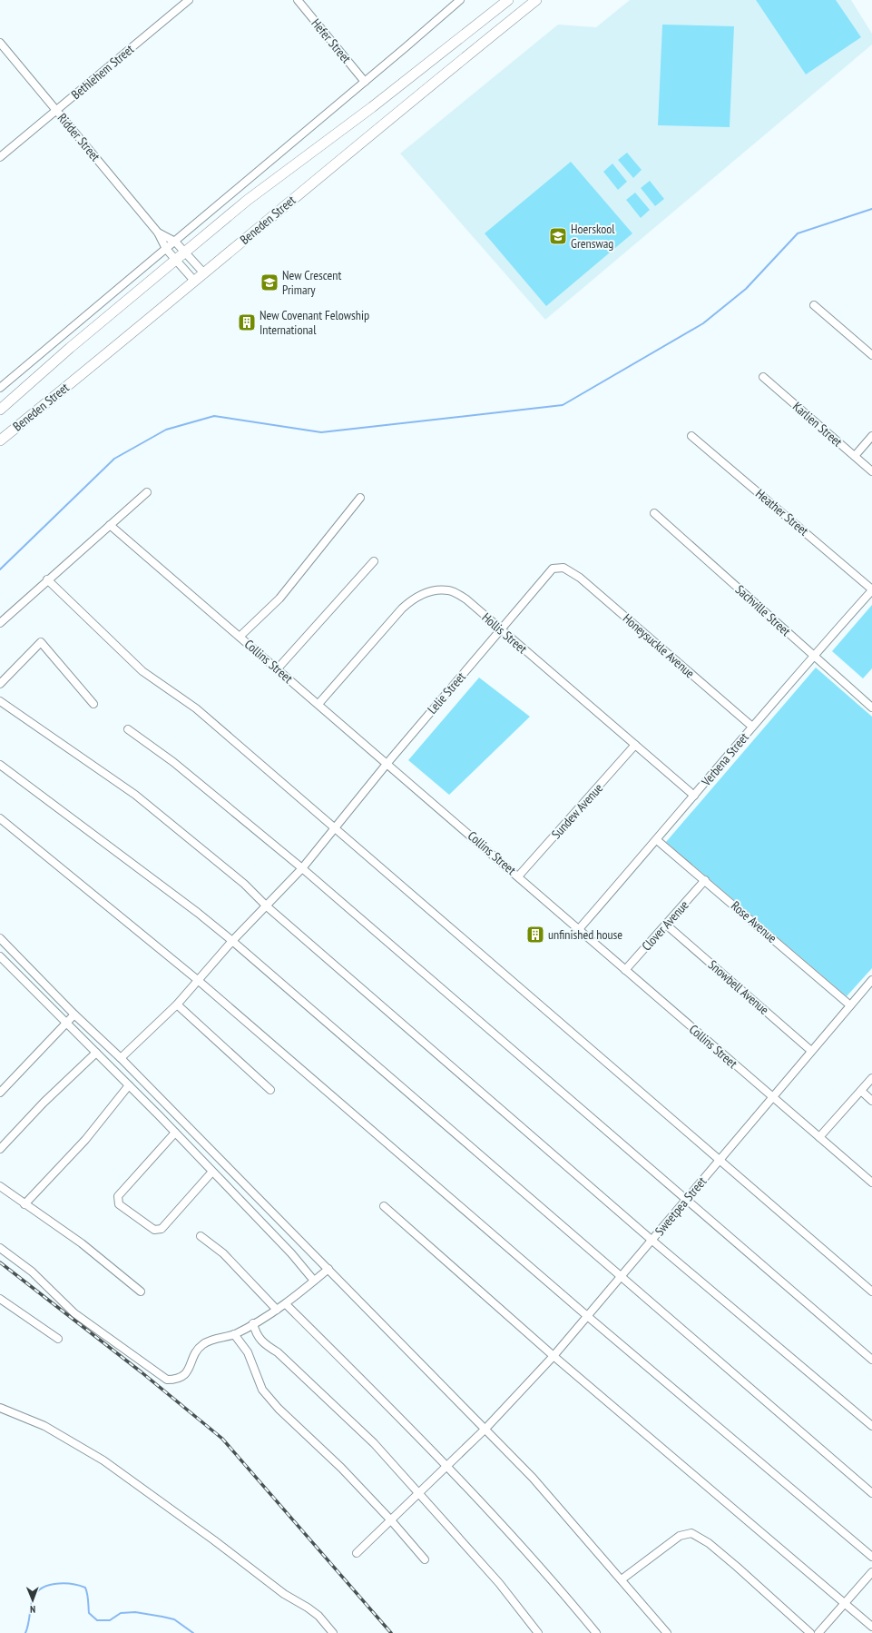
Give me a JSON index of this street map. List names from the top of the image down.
{
  "streets": {
    "main road": ["Beneden Street"],
    "street": [
      "Hefer Street",
      "Bethlehem Street",
      "Ridder Street",
      "Karlien Street",
      "Heather Street",
      "Sachville Street",
      "Hollis Street",
      "Honeysuckle Avenue",
      "Collins Street",
      "Lelie Street",
      "Verbena Street",
      "Sundew Avenue",
      "Rose Avenue",
      "Clover Avenue",
      "Snowbell Avenue",
      "Sweetpea Street"
    ]
  },
  "crossings": [
    ["Bethlehem Street", "Ridder Street"],
    ["Ridder Street", "Beneden Street"],
    ["Heather Street", "Verbena Street"],
    ["Sachville Street", "Verbena Street"],
    ["Hollis Street", "Collins Street"],
    ["Hollis Street", "Lelie Street"],
    ["Hollis Street", "Verbena Street"],
    ["Hollis Street", "Sundew Avenue"],
    ["Honeysuckle Avenue", "Lelie Street"],
    ["Honeysuckle Avenue", "Verbena Street"],
    ["Collins Street", "Lelie Street"],
    ["Collins Street", "Verbena Street"],
    ["Collins Street", "Sundew Avenue"],
    ["Collins Street", "Clover Avenue"],
    ["Collins Street", "Sweetpea Street"],
    ["Verbena Street", "Rose Avenue"],
    ["Rose Avenue", "Clover Avenue"],
    ["Rose Avenue", "Sweetpea Street"],
    ["Clover Avenue", "Snowbell Avenue"],
    ["Snowbell Avenue", "Sweetpea Street"]
  ],
  "places": {
    "school or university": ["Hoerskool Grenswag", "New Crescent Primary"],
    "building": ["New Covenant Felowship International", "unfinished house"]
  },
  "north": "bottom"
}
